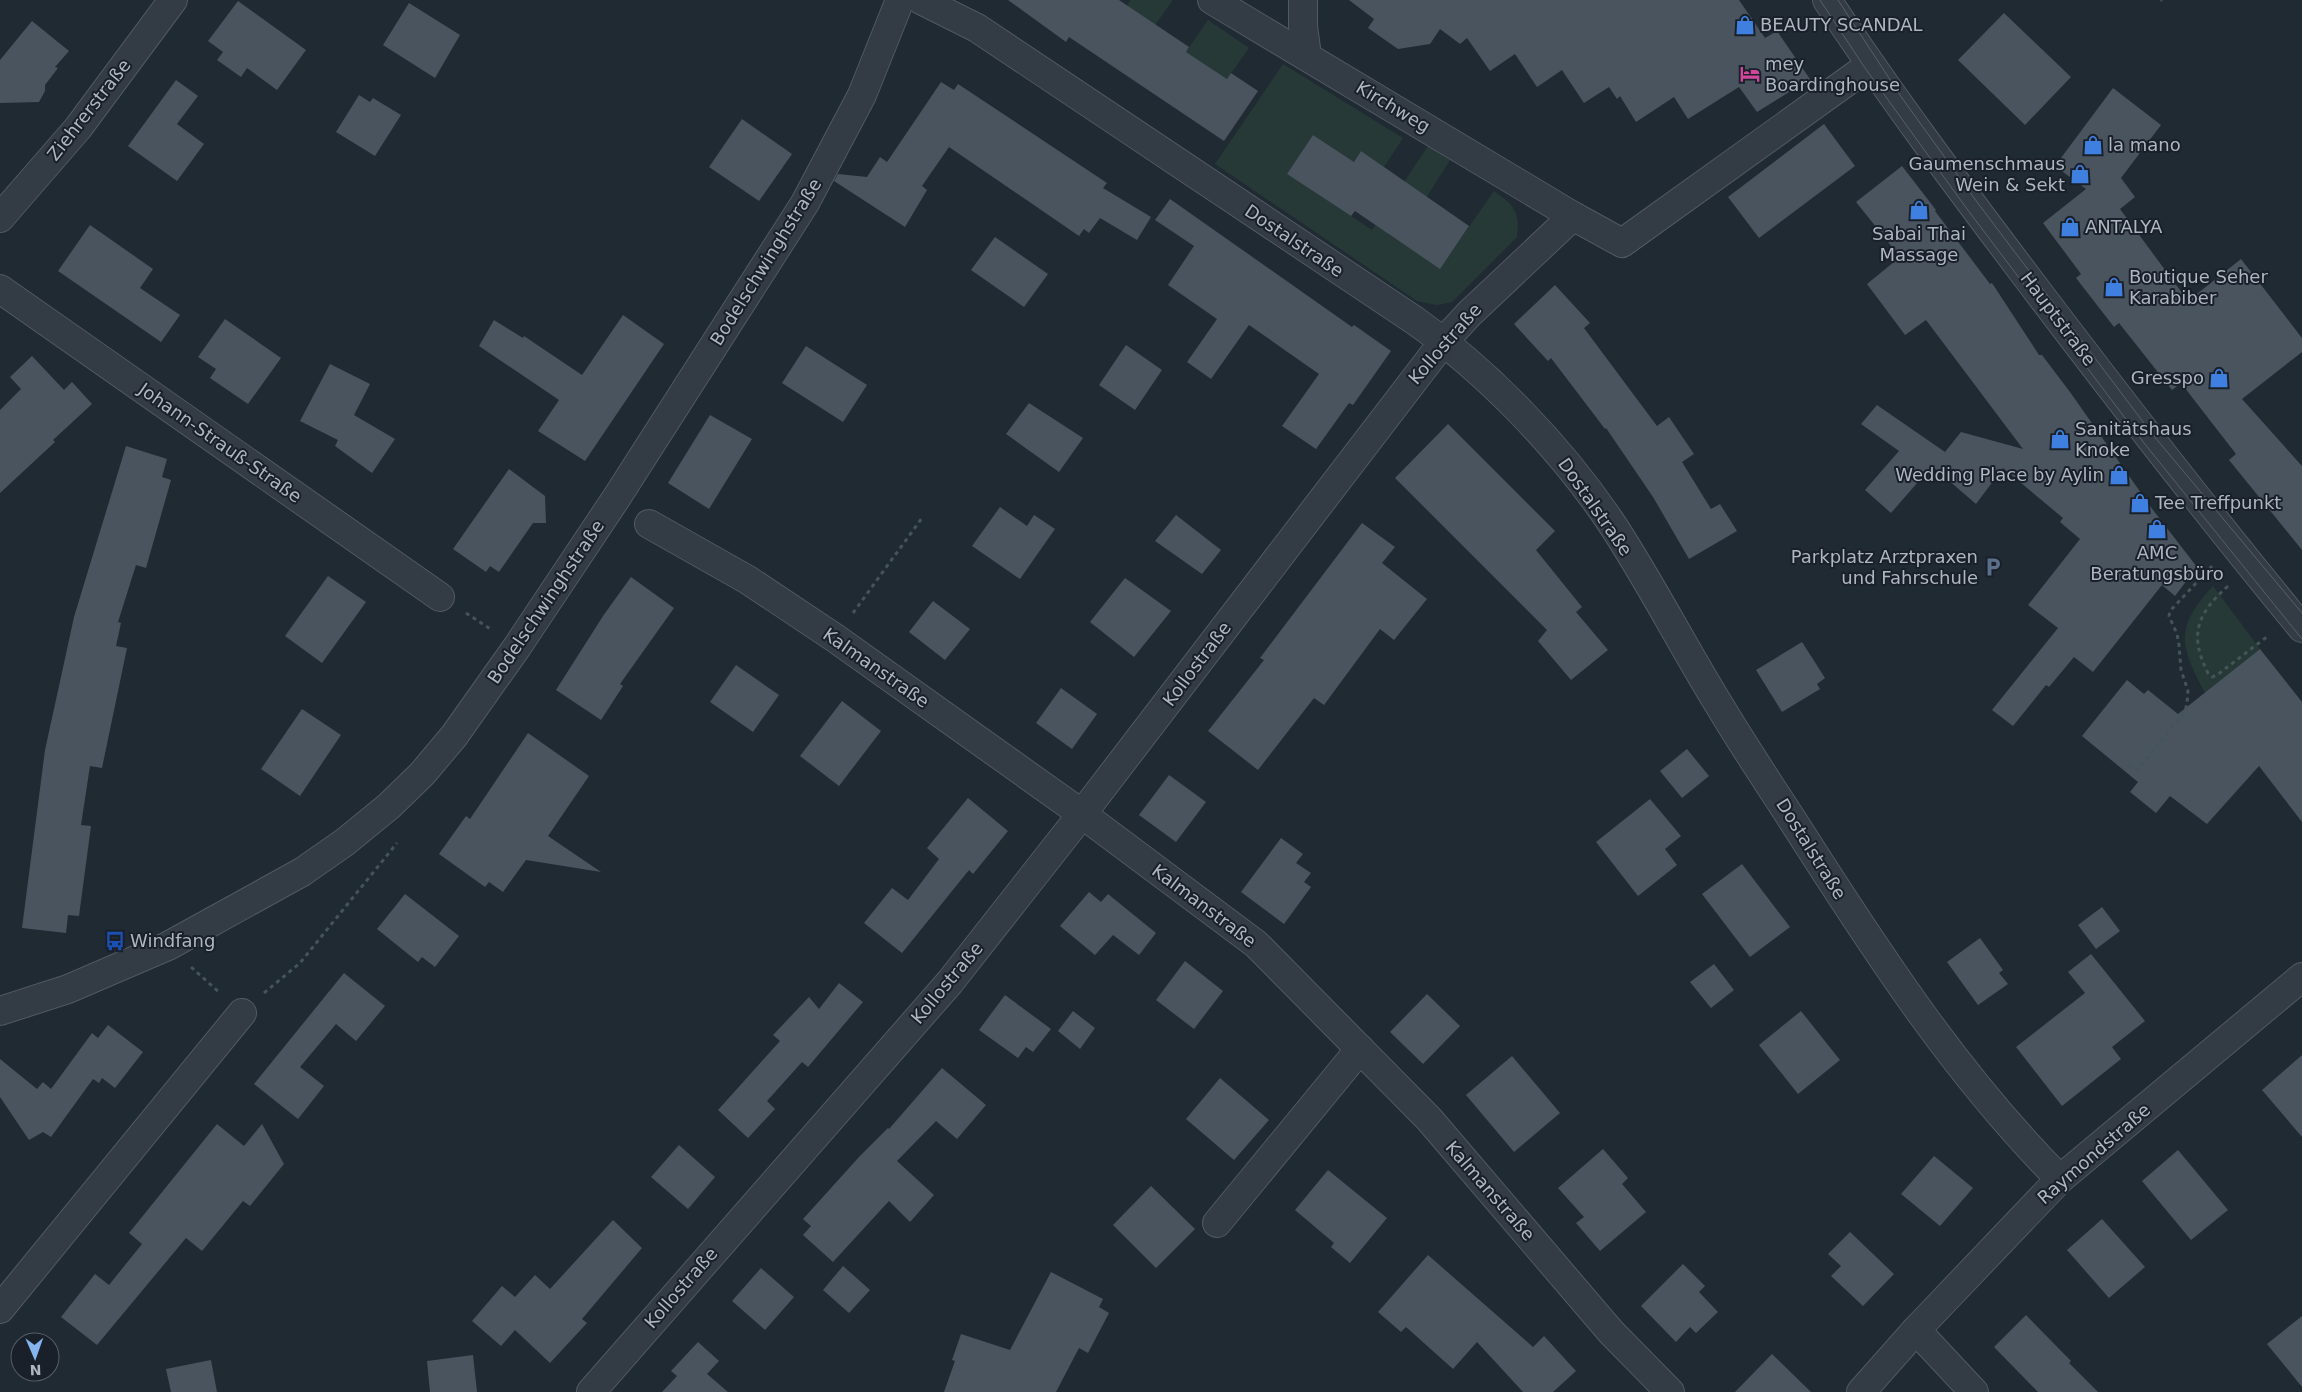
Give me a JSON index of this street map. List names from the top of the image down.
{
  "streets": {
    "street": [
      "Kirchweg",
      "Ziehrerstraße",
      "Dostalstraße",
      "Bodelschwinghstraße",
      "Hauptstraße",
      "Kollostraße",
      "Johann-Strauß-Straße",
      "Kalmanstraße",
      "Raymondstraße"
    ]
  },
  "crossings": [
    ["Kirchweg", "Kollostraße"],
    ["Dostalstraße", "Kollostraße"],
    ["Dostalstraße", "Raymondstraße"],
    ["Kollostraße", "Kalmanstraße"]
  ],
  "places": {
    "shop": [
      "BEAUTY SCANDAL",
      "la mano",
      "Gaumenschmaus Wein & Sekt",
      "Sabai Thai Massage",
      "ANTALYA",
      "Boutique Seher Karabiber",
      "Gresspo",
      "Sanitätshaus Knoke",
      "Wedding Place by Aylin",
      "Tee Treffpunkt",
      "AMC Beratungsbüro"
    ],
    "hotel": ["mey Boardinghouse"],
    "parking": ["Parkplatz Arztpraxen und Fahrschule"],
    "bus stop": ["Windfang"]
  },
  "north": "bottom"
}
